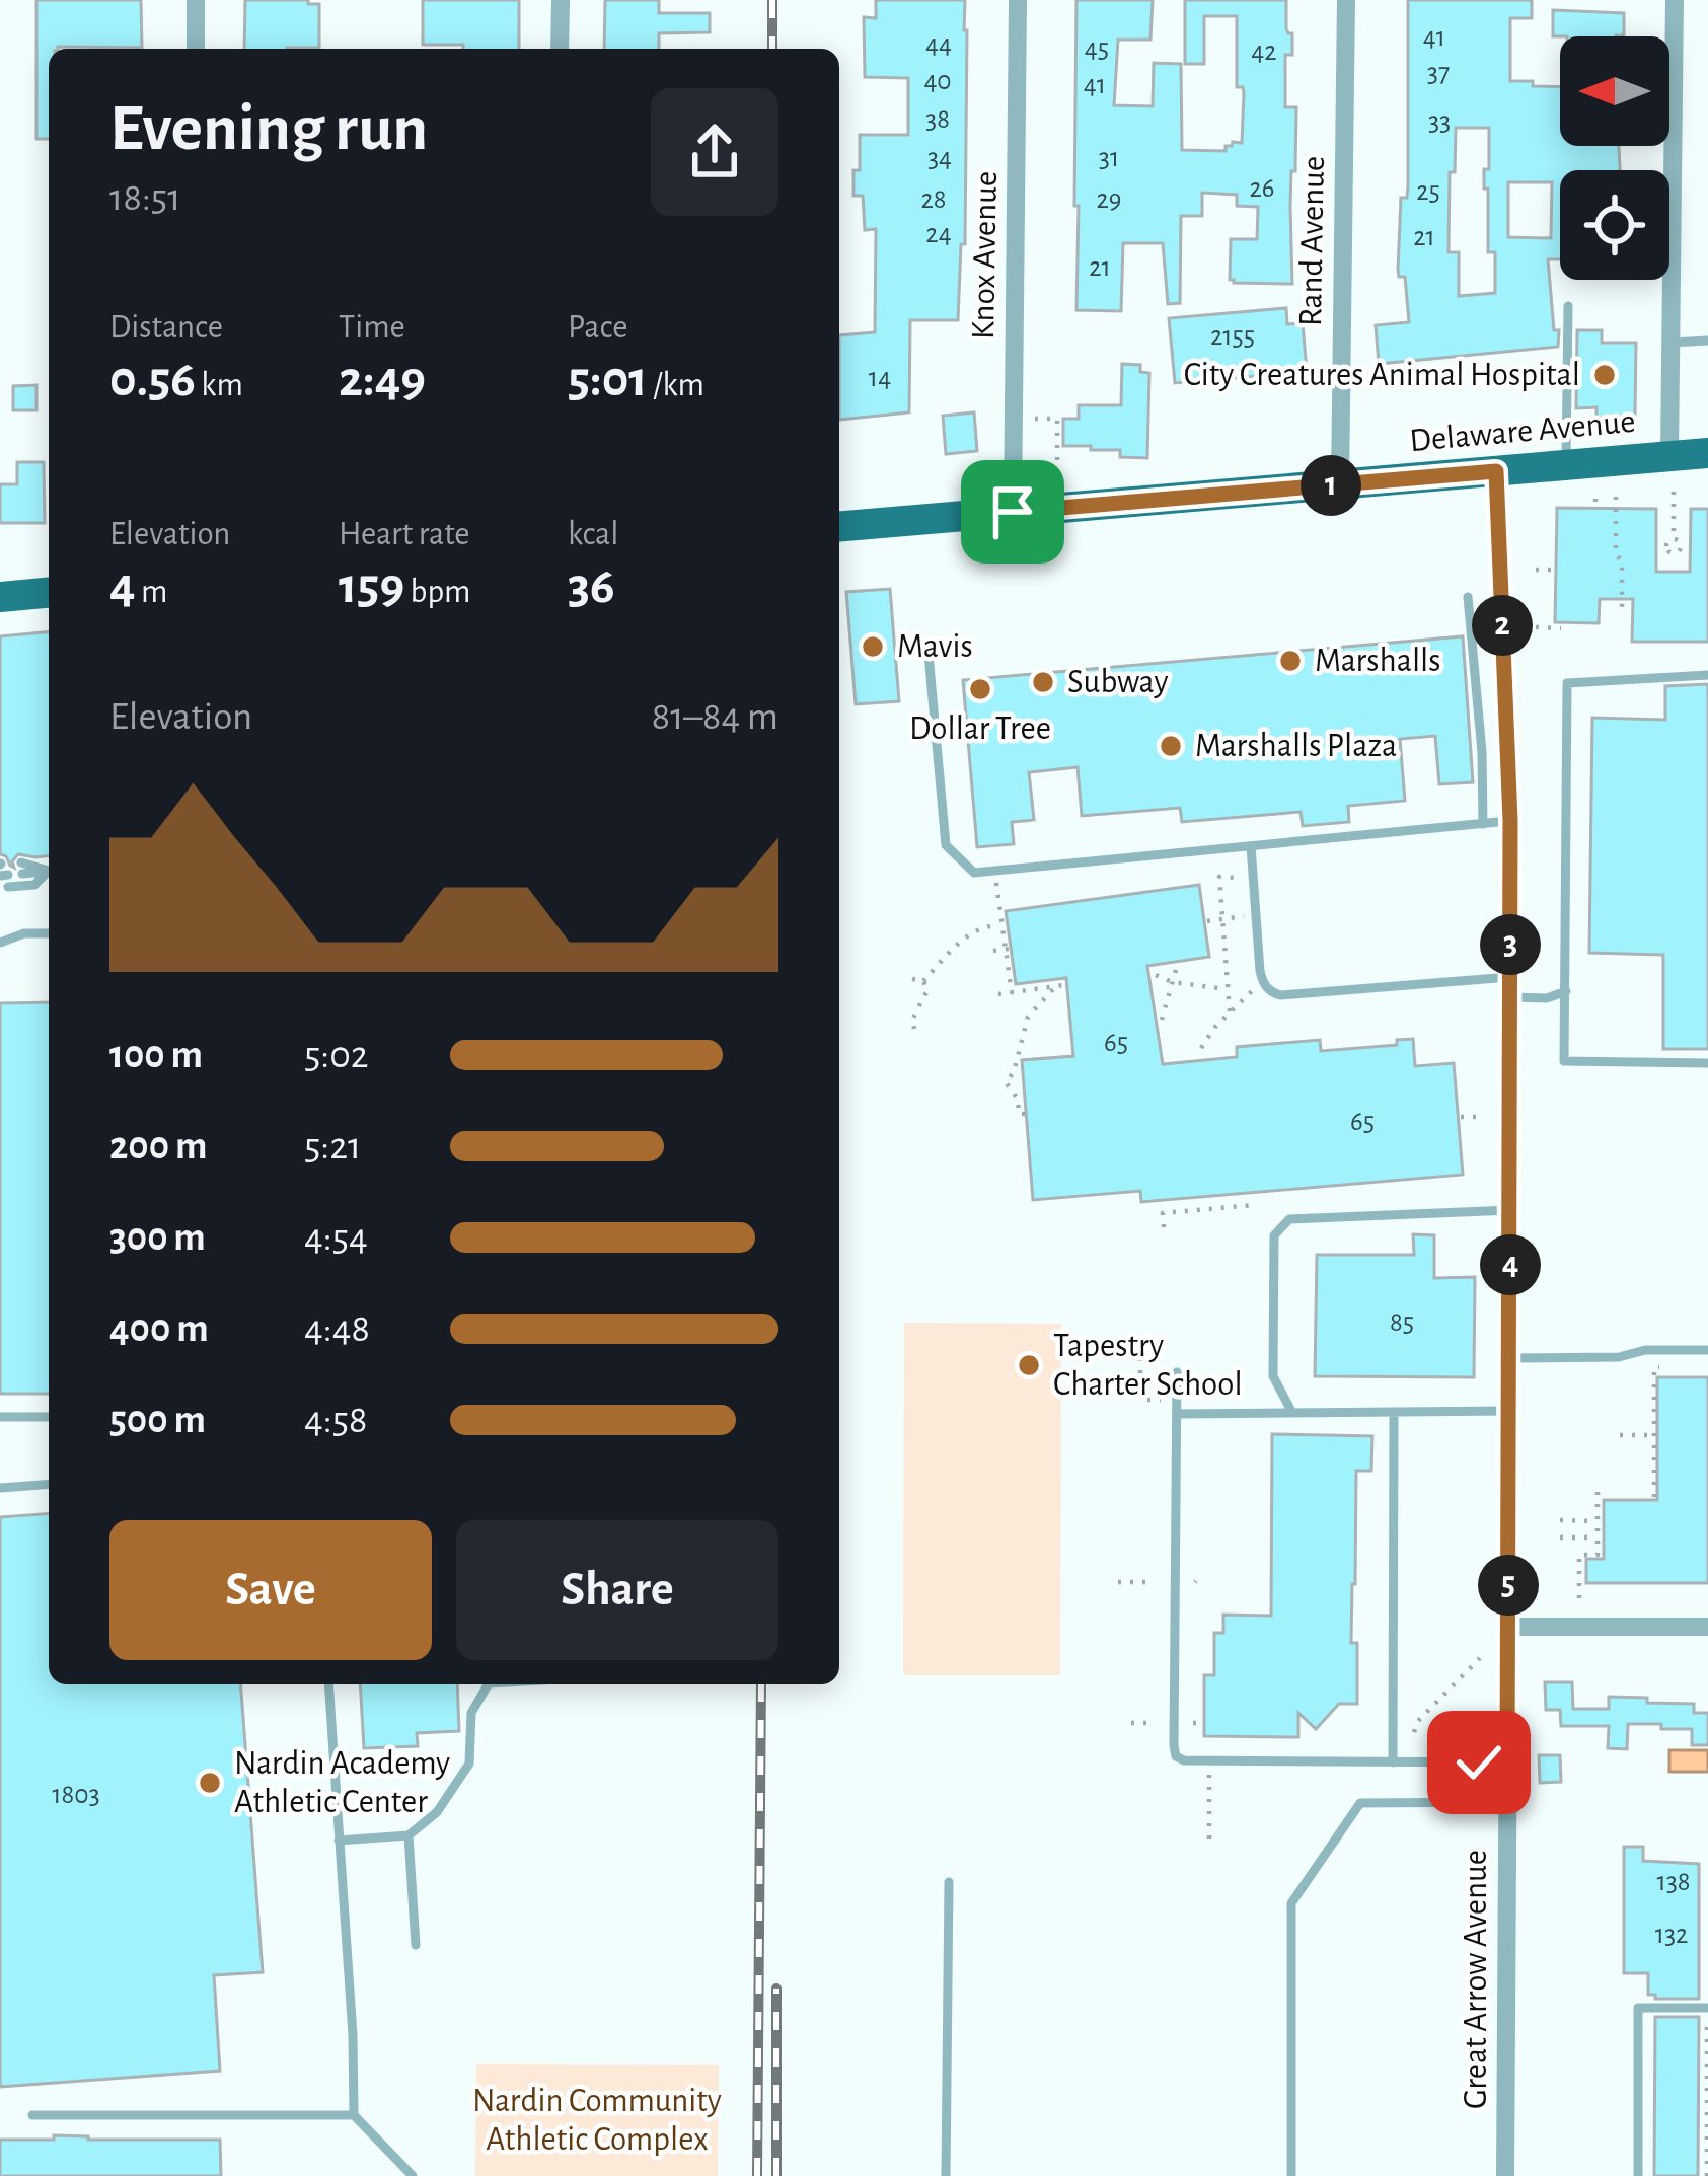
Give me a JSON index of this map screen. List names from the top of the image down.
{
  "streets": {
    "main road": ["Delaware Avenue"],
    "street": ["Rand Avenue", "Knox Avenue", "Great Arrow Avenue"]
  },
  "crossings": [
    ["Rand Avenue", "Delaware Avenue"],
    ["Knox Avenue", "Delaware Avenue"],
    ["Delaware Avenue", "Great Arrow Avenue"]
  ],
  "parks": ["Nardin Community Athletic Complex"],
  "places": [
    "City Creatures Animal Hospital",
    "Mavis",
    "Marshalls",
    "Subway",
    "Dollar Tree",
    "Marshalls Plaza",
    "Tapestry Charter School",
    "Nardin Academy Athletic Center"
  ],
  "house_numbers": [
    "41",
    "44",
    "45",
    "42",
    "37",
    "40",
    "41",
    "38",
    "33",
    "34",
    "31",
    "26",
    "25",
    "28",
    "29",
    "24",
    "21",
    "21",
    "2155",
    "14",
    "65",
    "65",
    "85",
    "1803",
    "138",
    "132"
  ],
  "north": "left",
  "page": {
    "heading": ["Evening run", "18:51"],
    "stats": [
      ["Distance", "0.56 km"],
      ["Time", "2:49"],
      ["Pace", "5:01 /km"],
      ["Elevation", "4 m"],
      ["Heart rate", "159 bpm"],
      ["kcal", "36"]
    ],
    "pins": [
      "1",
      "2",
      "3",
      "4",
      "5"
    ],
    "chart": ["Elevation", "81–84 m"],
    "list": [
      {
        "name": "100 m",
        "note": "5:02"
      },
      {
        "name": "200 m",
        "note": "5:21"
      },
      {
        "name": "300 m",
        "note": "4:54"
      },
      {
        "name": "400 m",
        "note": "4:48"
      },
      {
        "name": "500 m",
        "note": "4:58"
      }
    ],
    "buttons": ["Save", "Share"]
  }
}
